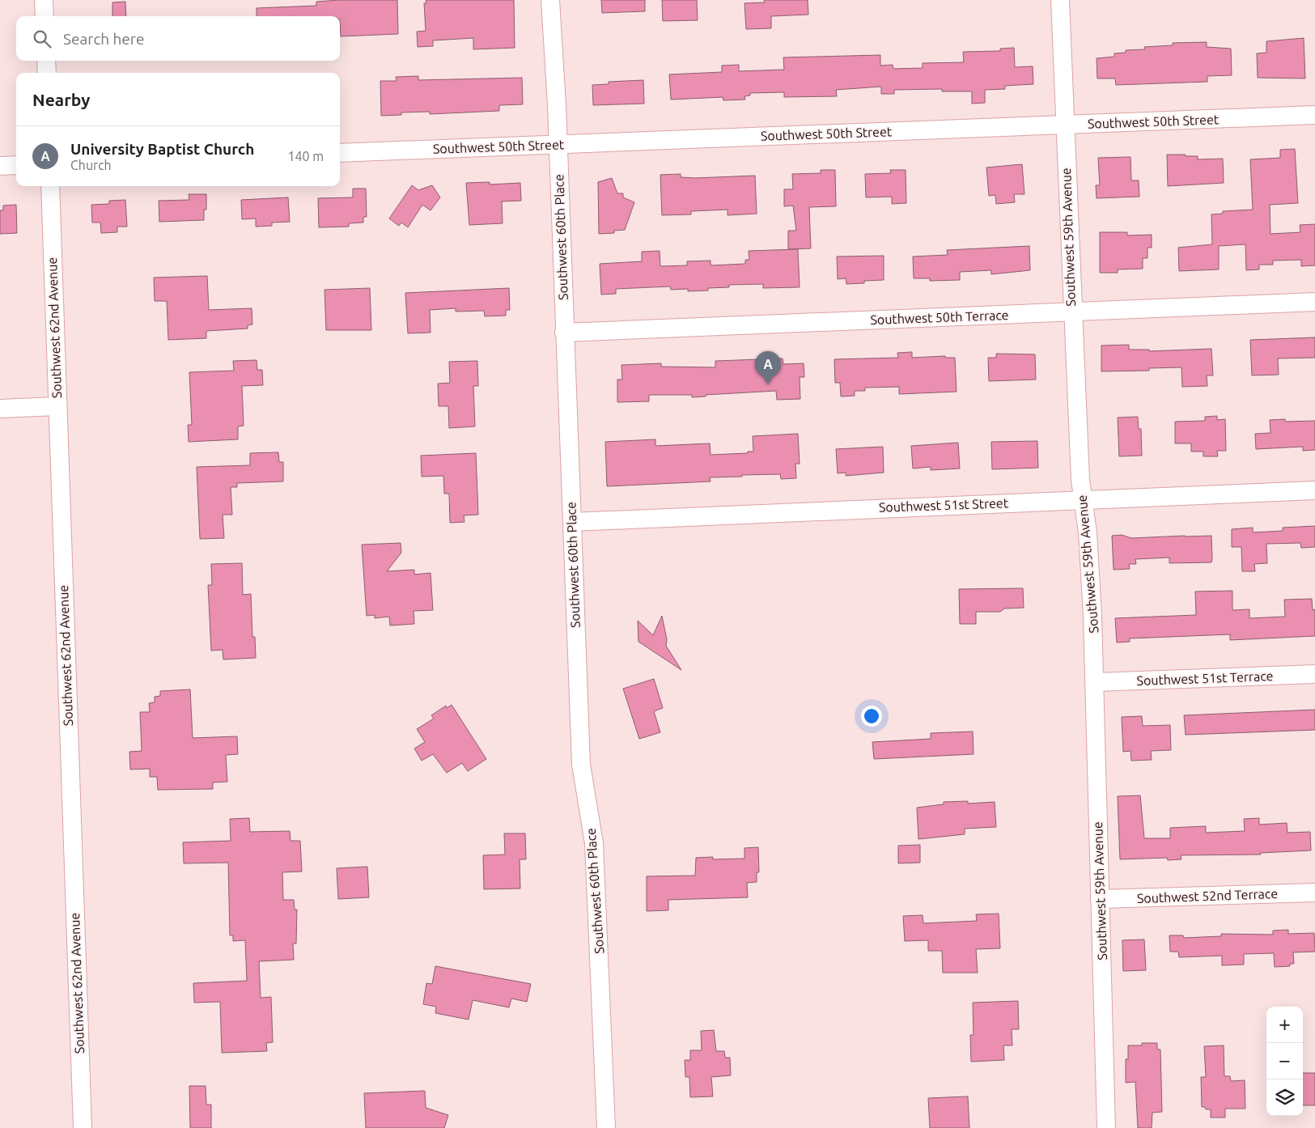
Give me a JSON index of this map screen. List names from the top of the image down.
{
  "streets": {
    "street": [
      "Southwest 50th Street",
      "Southwest 60th Place",
      "Southwest 59th Avenue",
      "Southwest 50th Terrace",
      "Southwest 62nd Avenue",
      "Southwest 51st Street",
      "Southwest 51st Terrace",
      "Southwest 52nd Terrace"
    ]
  },
  "crossings": [
    ["Southwest 50th Street", "Southwest 60th Place"],
    ["Southwest 50th Street", "Southwest 59th Avenue"],
    ["Southwest 60th Place", "Southwest 50th Terrace"],
    ["Southwest 60th Place", "Southwest 51st Street"],
    ["Southwest 59th Avenue", "Southwest 50th Terrace"],
    ["Southwest 59th Avenue", "Southwest 51st Street"],
    ["Southwest 59th Avenue", "Southwest 51st Terrace"],
    ["Southwest 59th Avenue", "Southwest 52nd Terrace"]
  ],
  "page": {
    "search": "Search here",
    "heading": "Nearby",
    "list": [
      {
        "mark": "A",
        "name": "University Baptist Church",
        "note": "Church",
        "value": "140 m"
      }
    ],
    "pins": "A",
    "map_buttons": ["+", "−"]
  }
}
